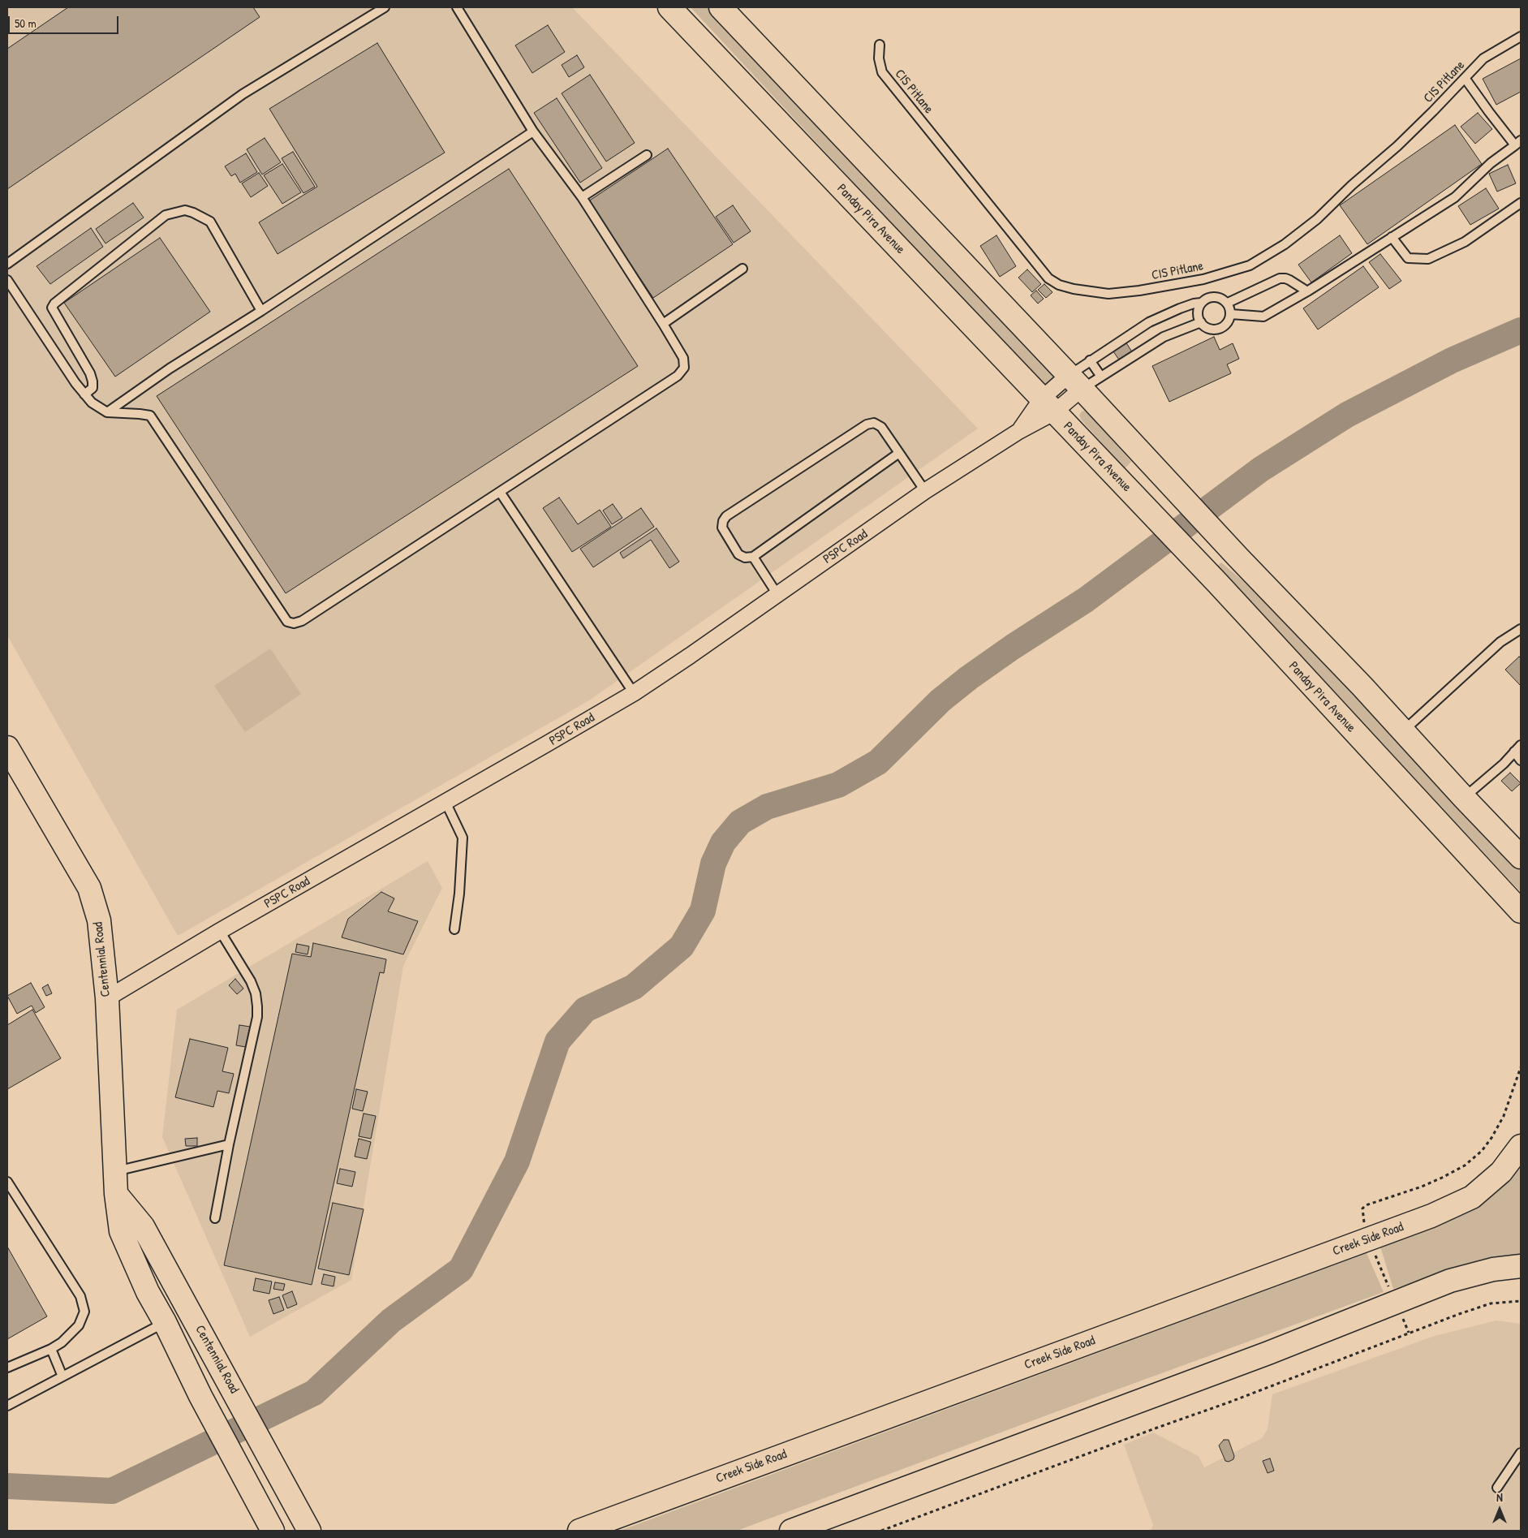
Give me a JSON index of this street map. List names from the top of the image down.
{
  "streets": {
    "main road": ["Panday Pira Avenue", "Centennial Road", "Creek Side Road"],
    "street": ["PSPC Road"],
    "lane": ["CIS Pitlane"]
  },
  "crossings": [
    ["Panday Pira Avenue", "PSPC Road"],
    ["PSPC Road", "Centennial Road"]
  ],
  "scale_bar": "50 m",
  "north": "top"
}
